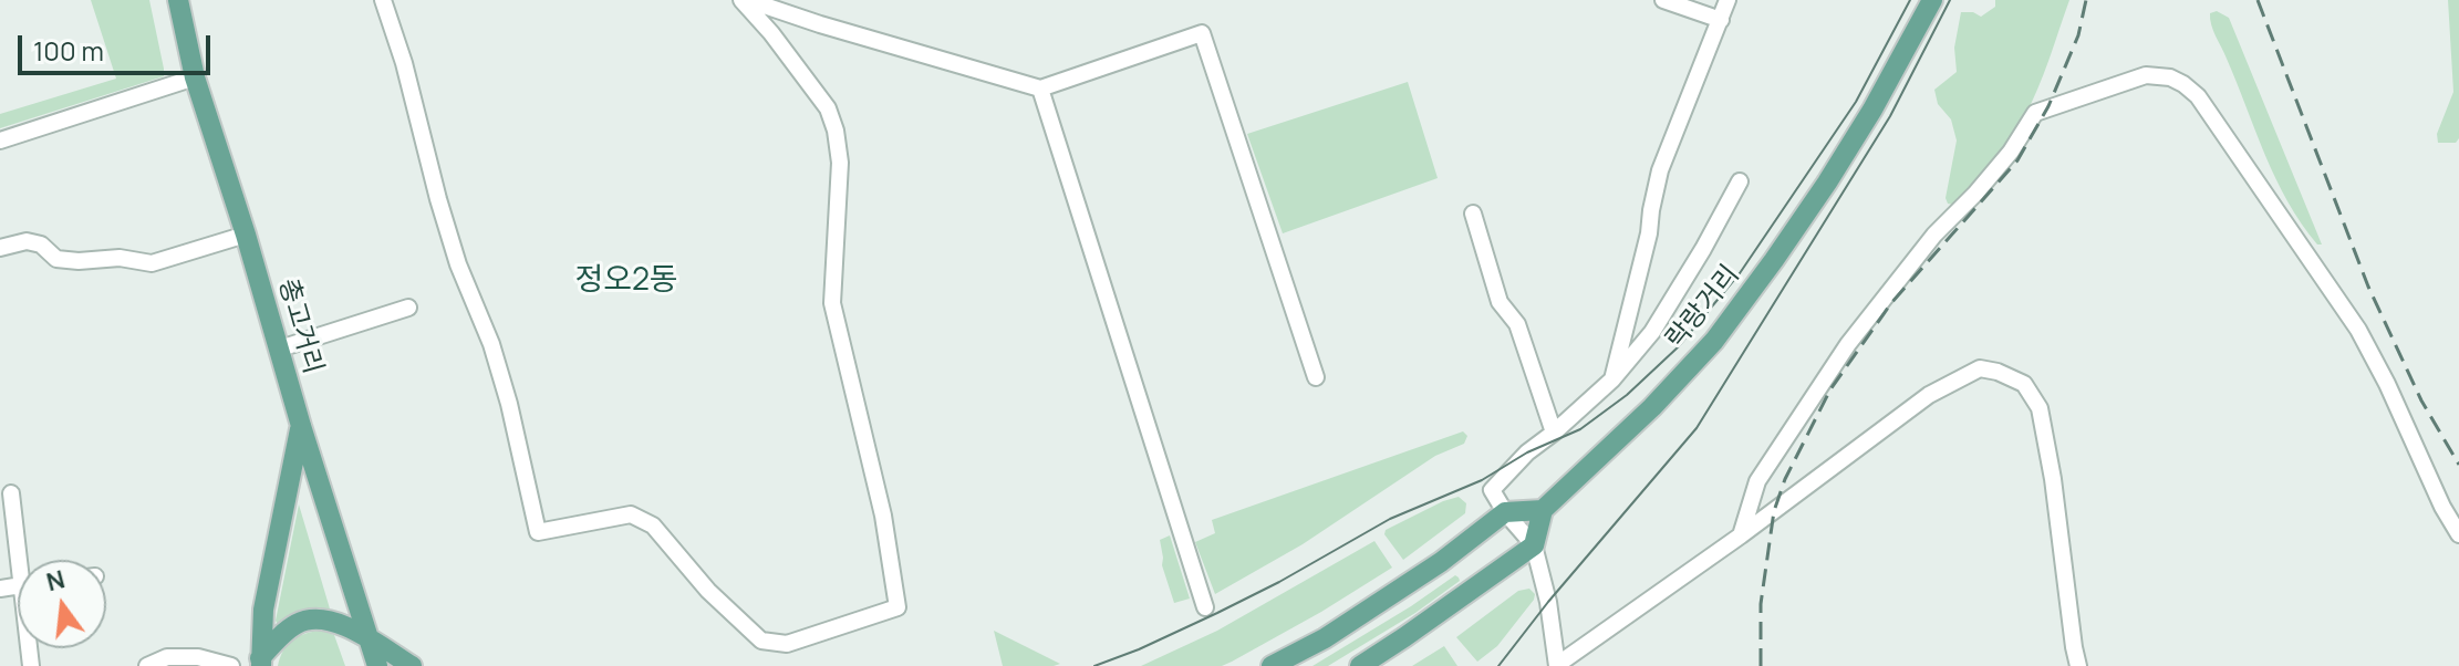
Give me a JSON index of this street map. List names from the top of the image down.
{
  "streets": {
    "main road": ["락랑거리", "총고거리"]
  },
  "districts": ["정오2동"],
  "scale_bar": "100 m",
  "north": "top"
}
